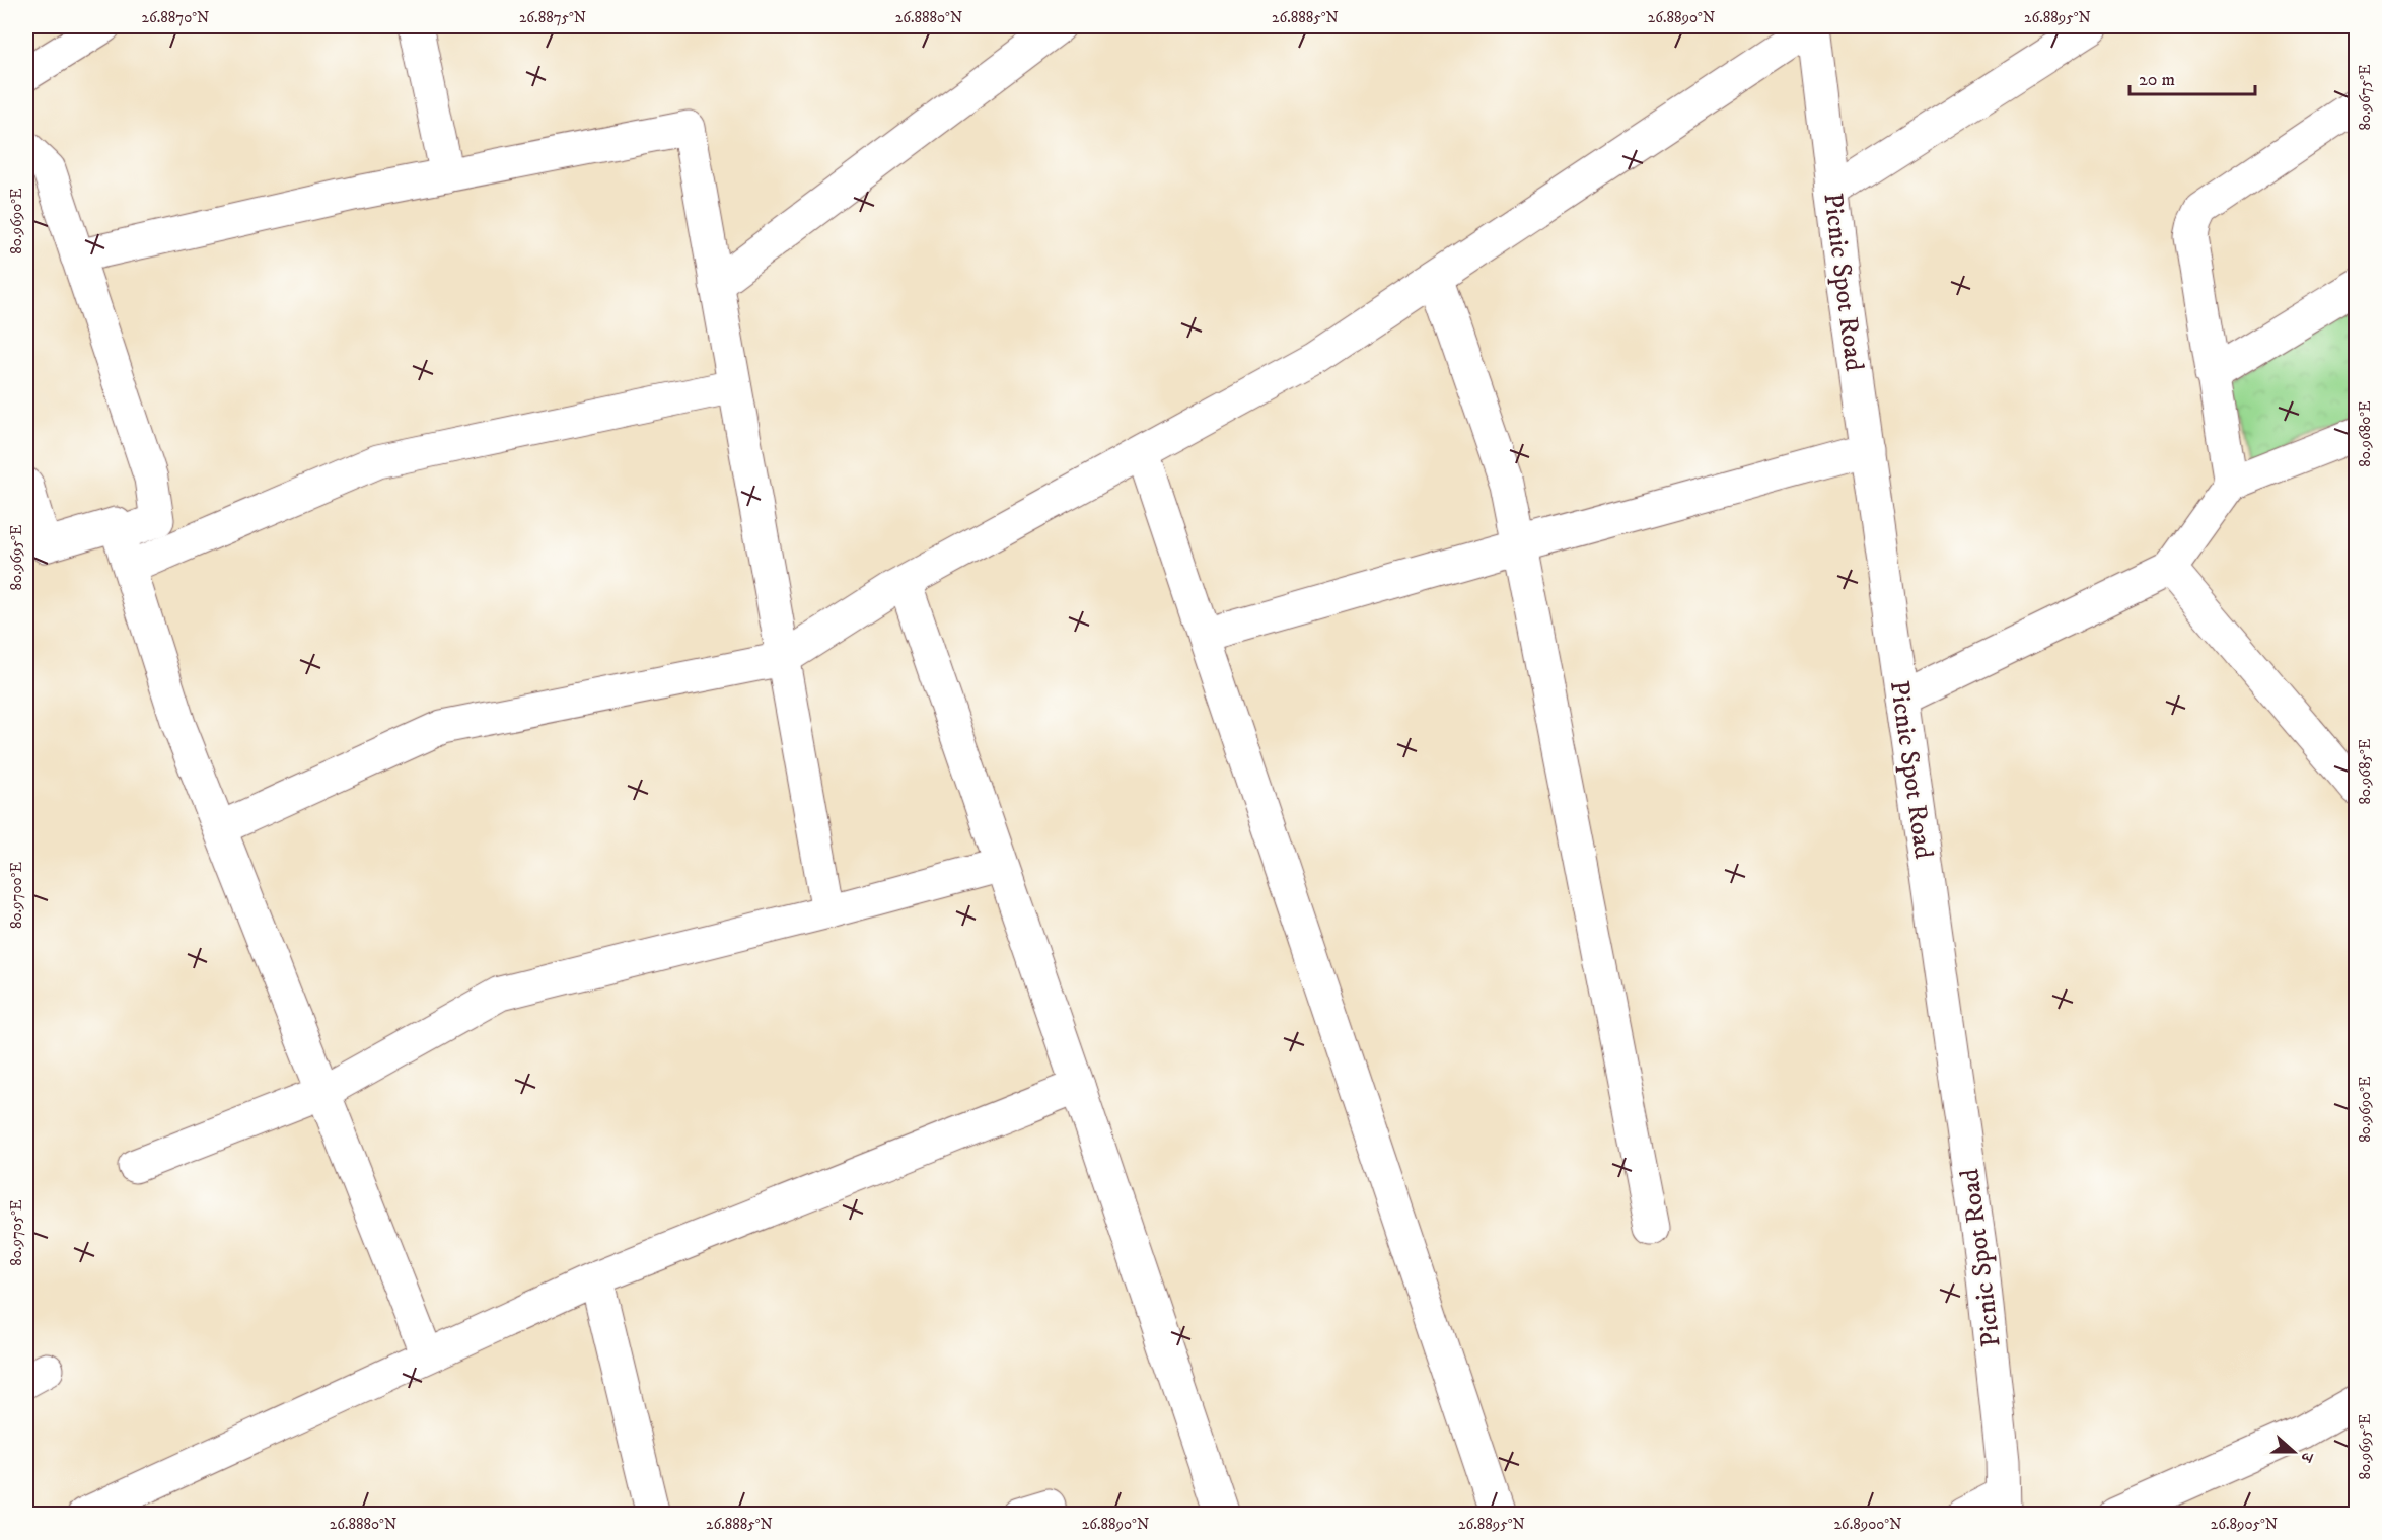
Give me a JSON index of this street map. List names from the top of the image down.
{
  "streets": {
    "street": ["Picnic Spot Road"]
  },
  "scale_bar": "20 m",
  "north": "right",
  "coordinates": [
    "26.8870°N",
    "26.8875°N",
    "26.8880°N",
    "26.8885°N",
    "26.8890°N",
    "26.8895°N",
    "80.9675°E",
    "80.9690°E",
    "80.9680°E",
    "80.9695°E",
    "80.9685°E",
    "80.9700°E",
    "80.9705°E",
    "26.8900°N",
    "26.8905°N"
  ]
}
